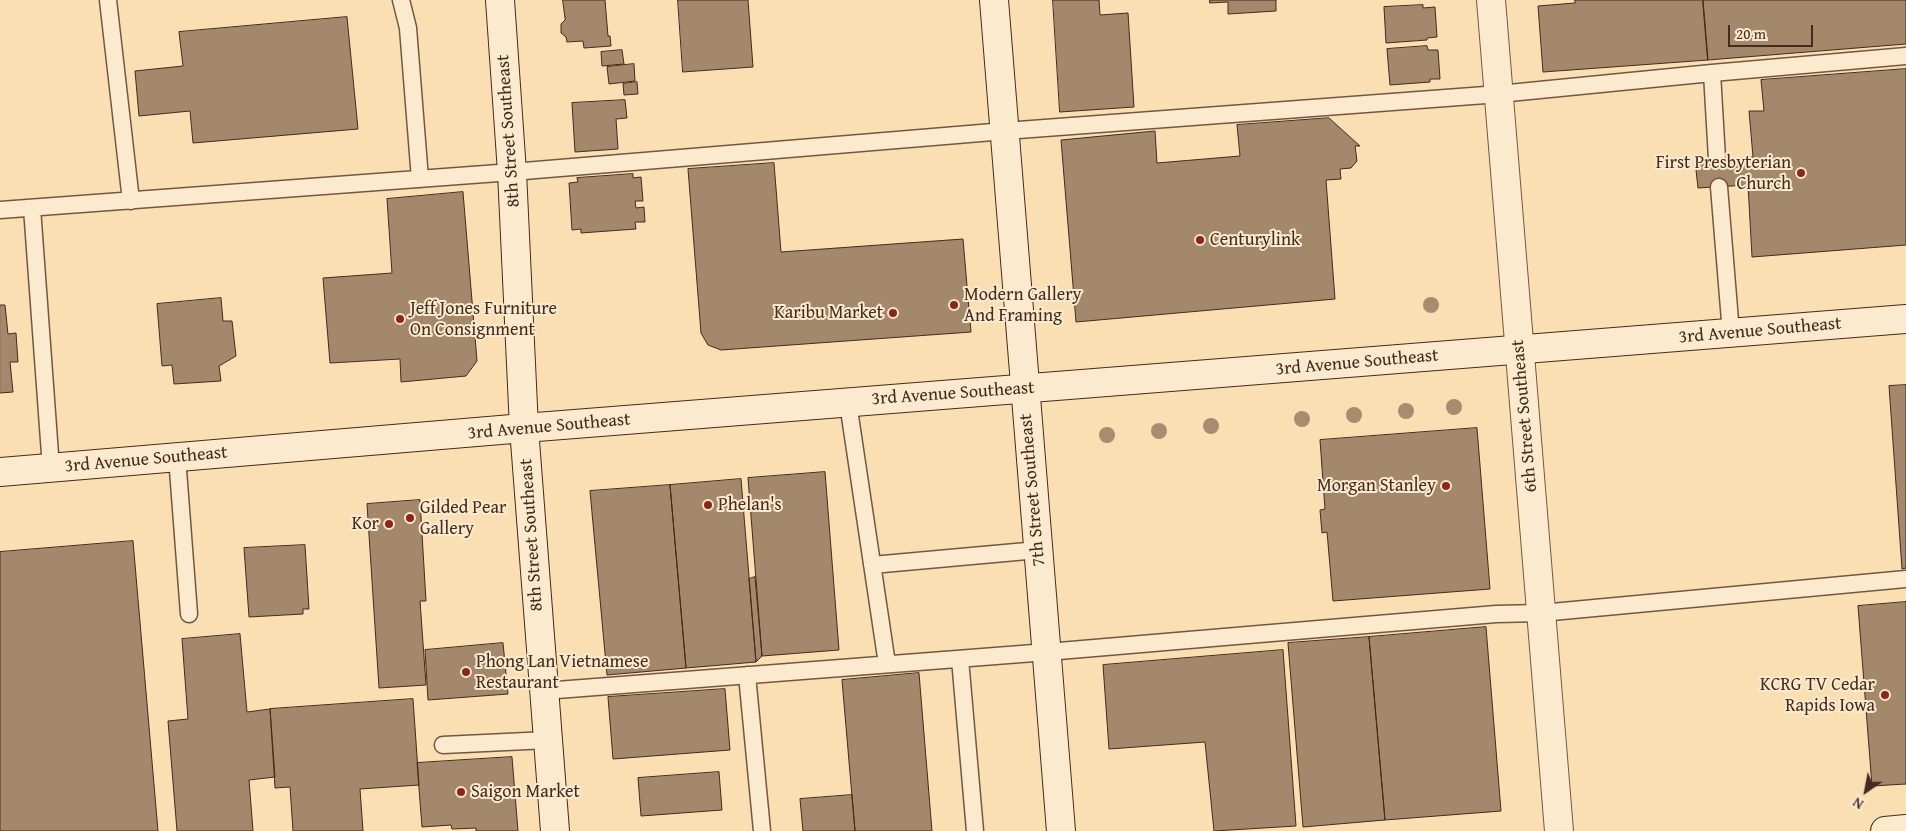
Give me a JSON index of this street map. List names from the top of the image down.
{
  "streets": {
    "main road": [
      "8th Street Southeast",
      "3rd Avenue Southeast",
      "6th Street Southeast",
      "7th Street Southeast"
    ]
  },
  "crossings": [
    ["8th Street Southeast", "3rd Avenue Southeast"],
    ["3rd Avenue Southeast", "6th Street Southeast"],
    ["3rd Avenue Southeast", "7th Street Southeast"]
  ],
  "places": [
    "First Presbyterian Church",
    "Centurylink",
    "Modern Gallery And Framing",
    "Karibu Market",
    "Jeff Jones Furniture On Consignment",
    "Morgan Stanley",
    "Phelan's",
    "Gilded Pear Gallery",
    "Kor",
    "Phong Lan Vietnamese Restaurant",
    "KCRG TV Cedar Rapids Iowa",
    "Saigon Market"
  ],
  "scale_bar": "20 m",
  "north": "bottom left"
}
